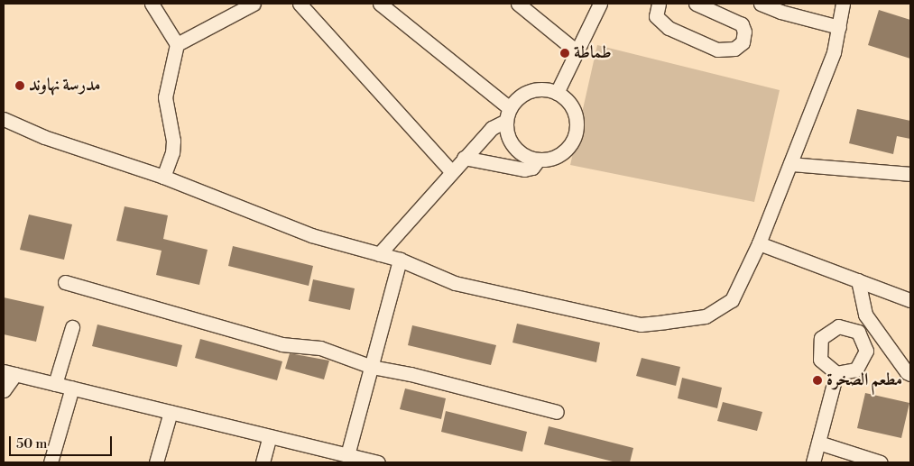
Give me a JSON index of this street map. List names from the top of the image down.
{
  "places": ["طماطة", "مدرسة نهاوند", "مطعم الصخرة"],
  "scale_bar": "50 m"
}
